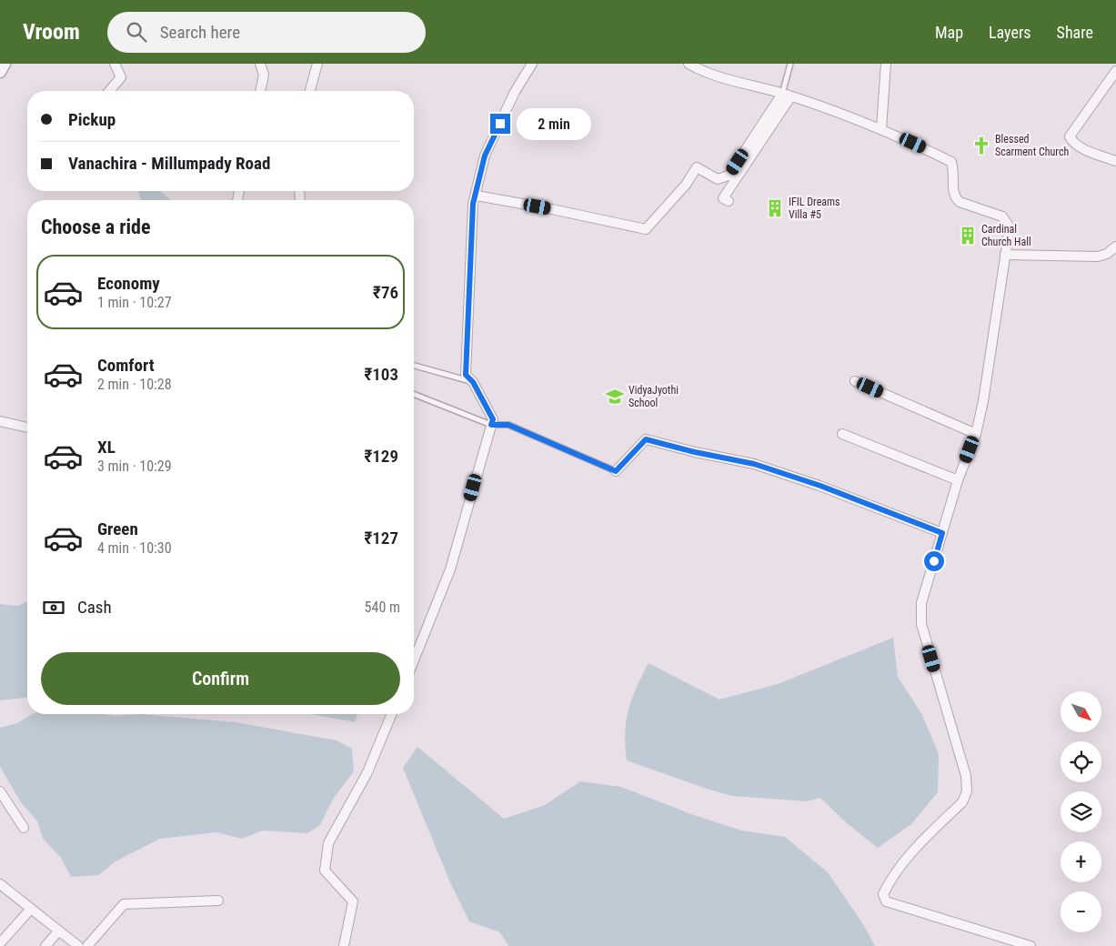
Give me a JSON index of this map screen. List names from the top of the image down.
{
  "places": {
    "church": ["Blessed Scarment Church"],
    "building": ["IFIL Dreams Villa #5", "Cardinal Church Hall"],
    "school or university": ["VidyaJyothi School"]
  },
  "north": "bottom right",
  "page": {
    "header": "Vroom",
    "search": "Search here",
    "nav": ["Map", "Layers", "Share"],
    "banner": ["Pickup", "Vanachira - Millumpady Road"],
    "bubble": "2 min",
    "heading": "Choose a ride",
    "list": [
      {
        "name": "Economy",
        "note": "1 min · 10:27",
        "value": "₹76"
      },
      {
        "name": "Comfort",
        "note": "2 min · 10:28",
        "value": "₹103"
      },
      {
        "name": "XL",
        "note": "3 min · 10:29",
        "value": "₹129"
      },
      {
        "name": "Green",
        "note": "4 min · 10:30",
        "value": "₹127"
      }
    ],
    "pay": ["Cash", "540 m"],
    "buttons": "Confirm",
    "map_buttons": ["+", "−"]
  }
}
